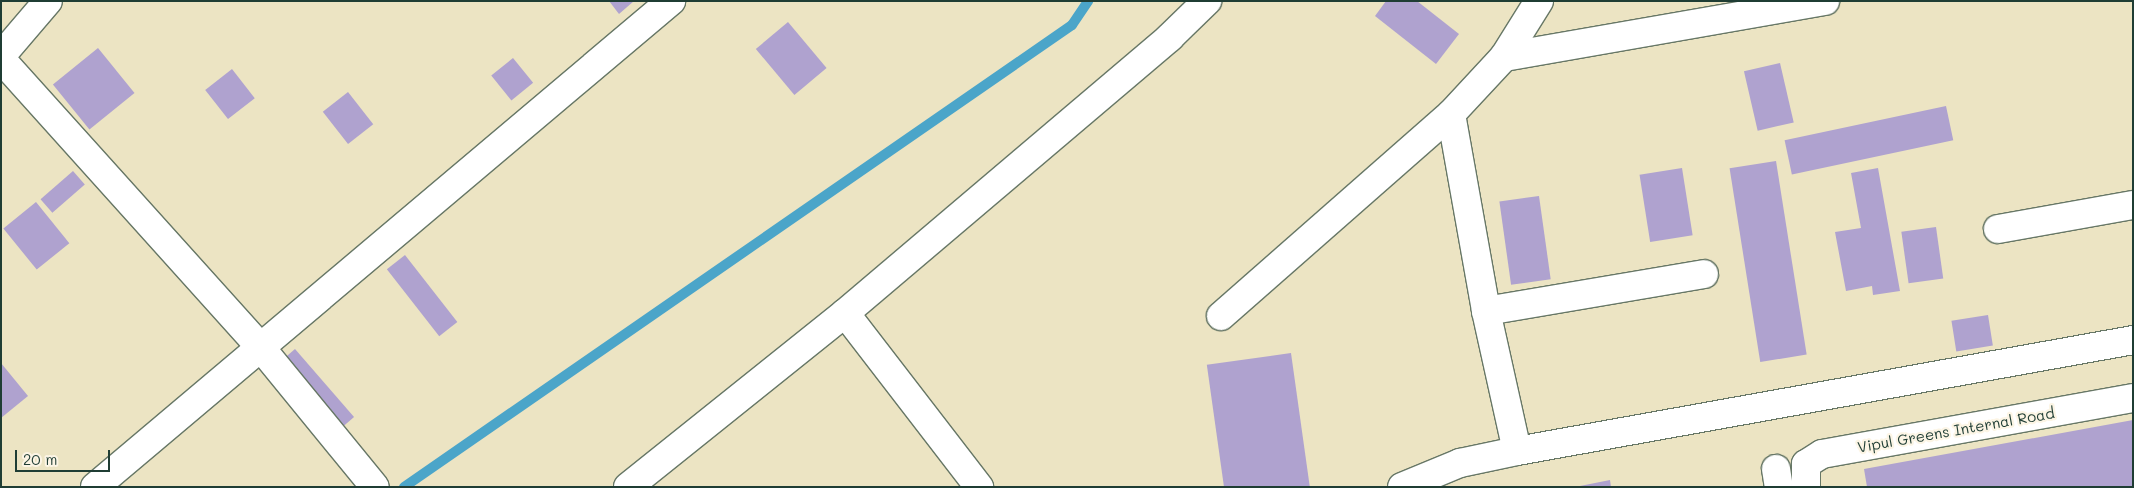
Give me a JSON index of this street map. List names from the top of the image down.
{
  "streets": {
    "street": ["Vipul Greens Internal Road"]
  },
  "scale_bar": "20 m"
}
